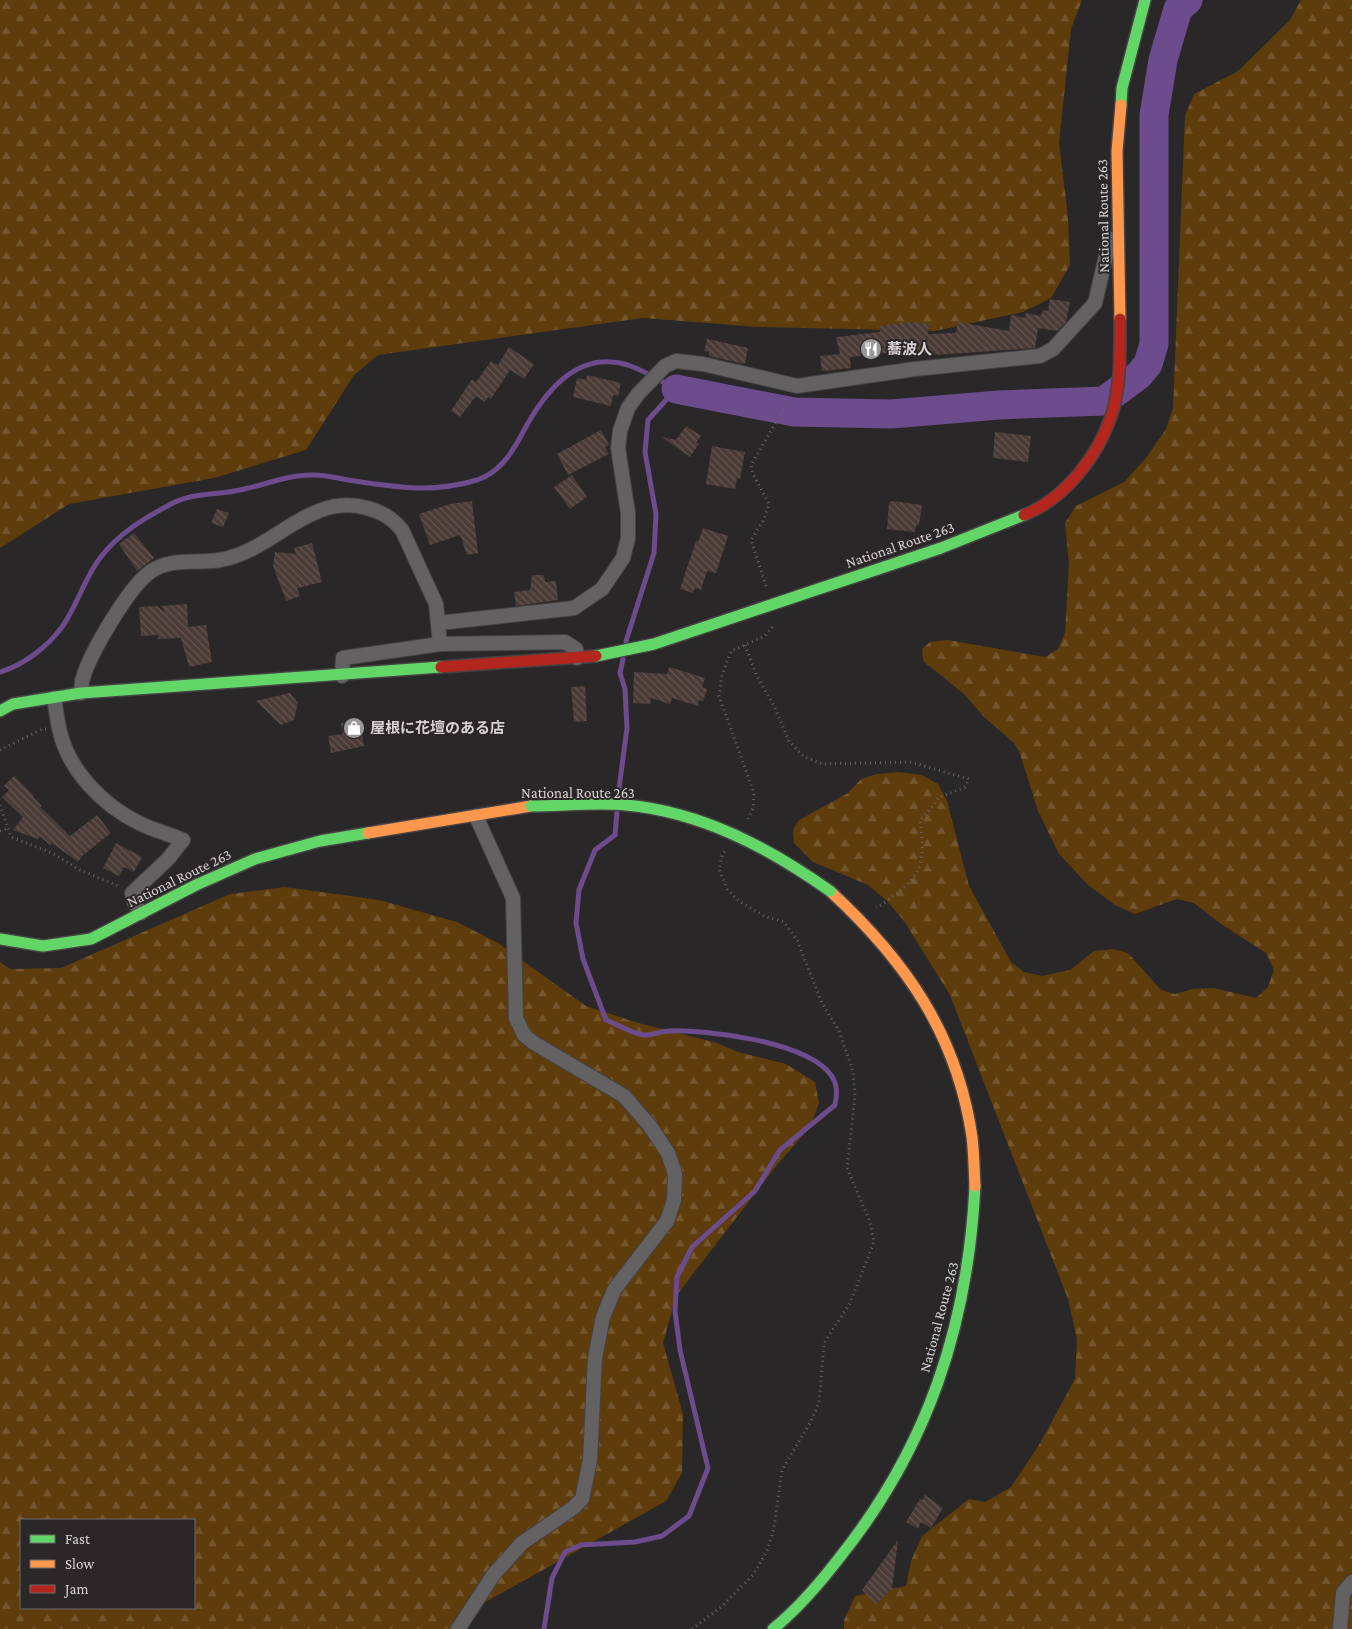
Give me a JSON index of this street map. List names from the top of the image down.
{
  "streets": {
    "highway": ["National Route 263"]
  },
  "places": {
    "restaurant": ["蕎波人"],
    "shop": ["屋根に花壇のある店"]
  },
  "legend": ["Fast", "Slow", "Jam"]
}
